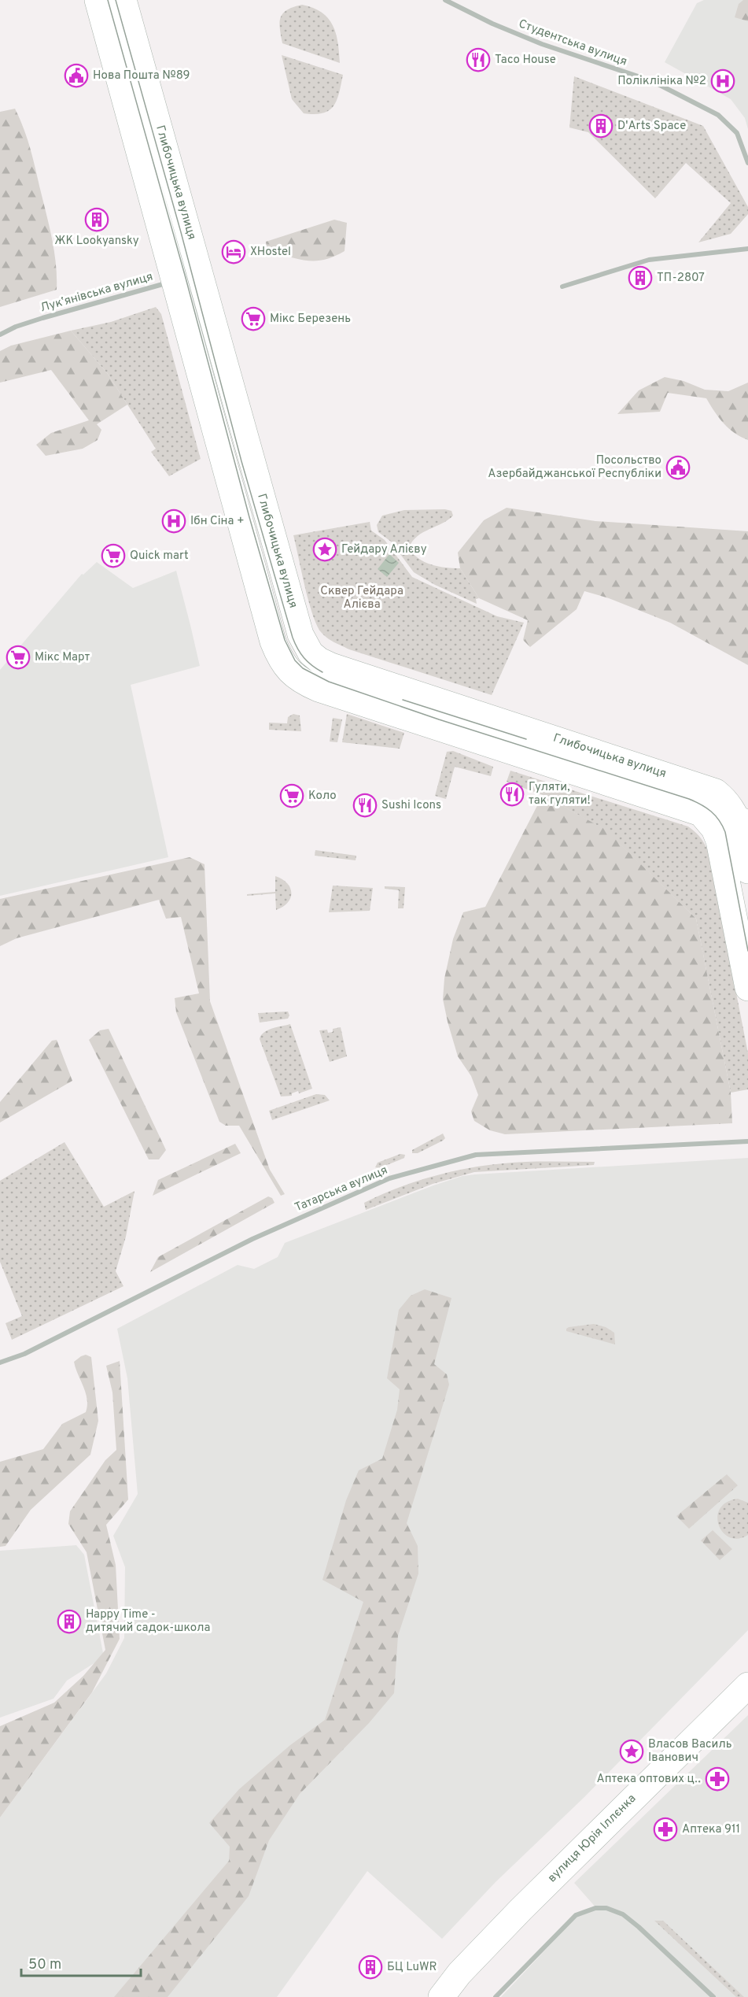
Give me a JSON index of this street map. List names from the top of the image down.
{
  "streets": {
    "main road": ["Глибочицька вулиця", "вулиця Юрія Іллєнка"],
    "street": ["Студентська вулиця", "Лукʼянівська вулиця", "Татарська вулиця"]
  },
  "crossings": [
    ["Глибочицька вулиця", "Лукʼянівська вулиця"]
  ],
  "parks": ["Сквер Гейдара Алієва"],
  "places": {
    "restaurant": ["Taco House", "Гуляти, так гуляти!", "Sushi Icons"],
    "public building": ["Нова Пошта №89", "Посольство Азербайджанської Республіки"],
    "hospital": ["Поліклініка №2", "Ібн Сіна +"],
    "building": [
      "D'Arts Space",
      "ЖК Lookyansky",
      "ТП-2807",
      "Happy Time - дитячий садок-школа",
      "БЦ LuWR"
    ],
    "hotel": ["XHostel"],
    "supermarket": [
      "Мікс Березень",
      "Quick mart",
      "Мікс Март",
      "Коло"
    ],
    "place": ["Гейдару Алієву", "Власов Василь Іванович"],
    "pharmacy": ["Аптека оптових ц‥", "Аптека 911"]
  },
  "scale_bar": "50 m"
}
